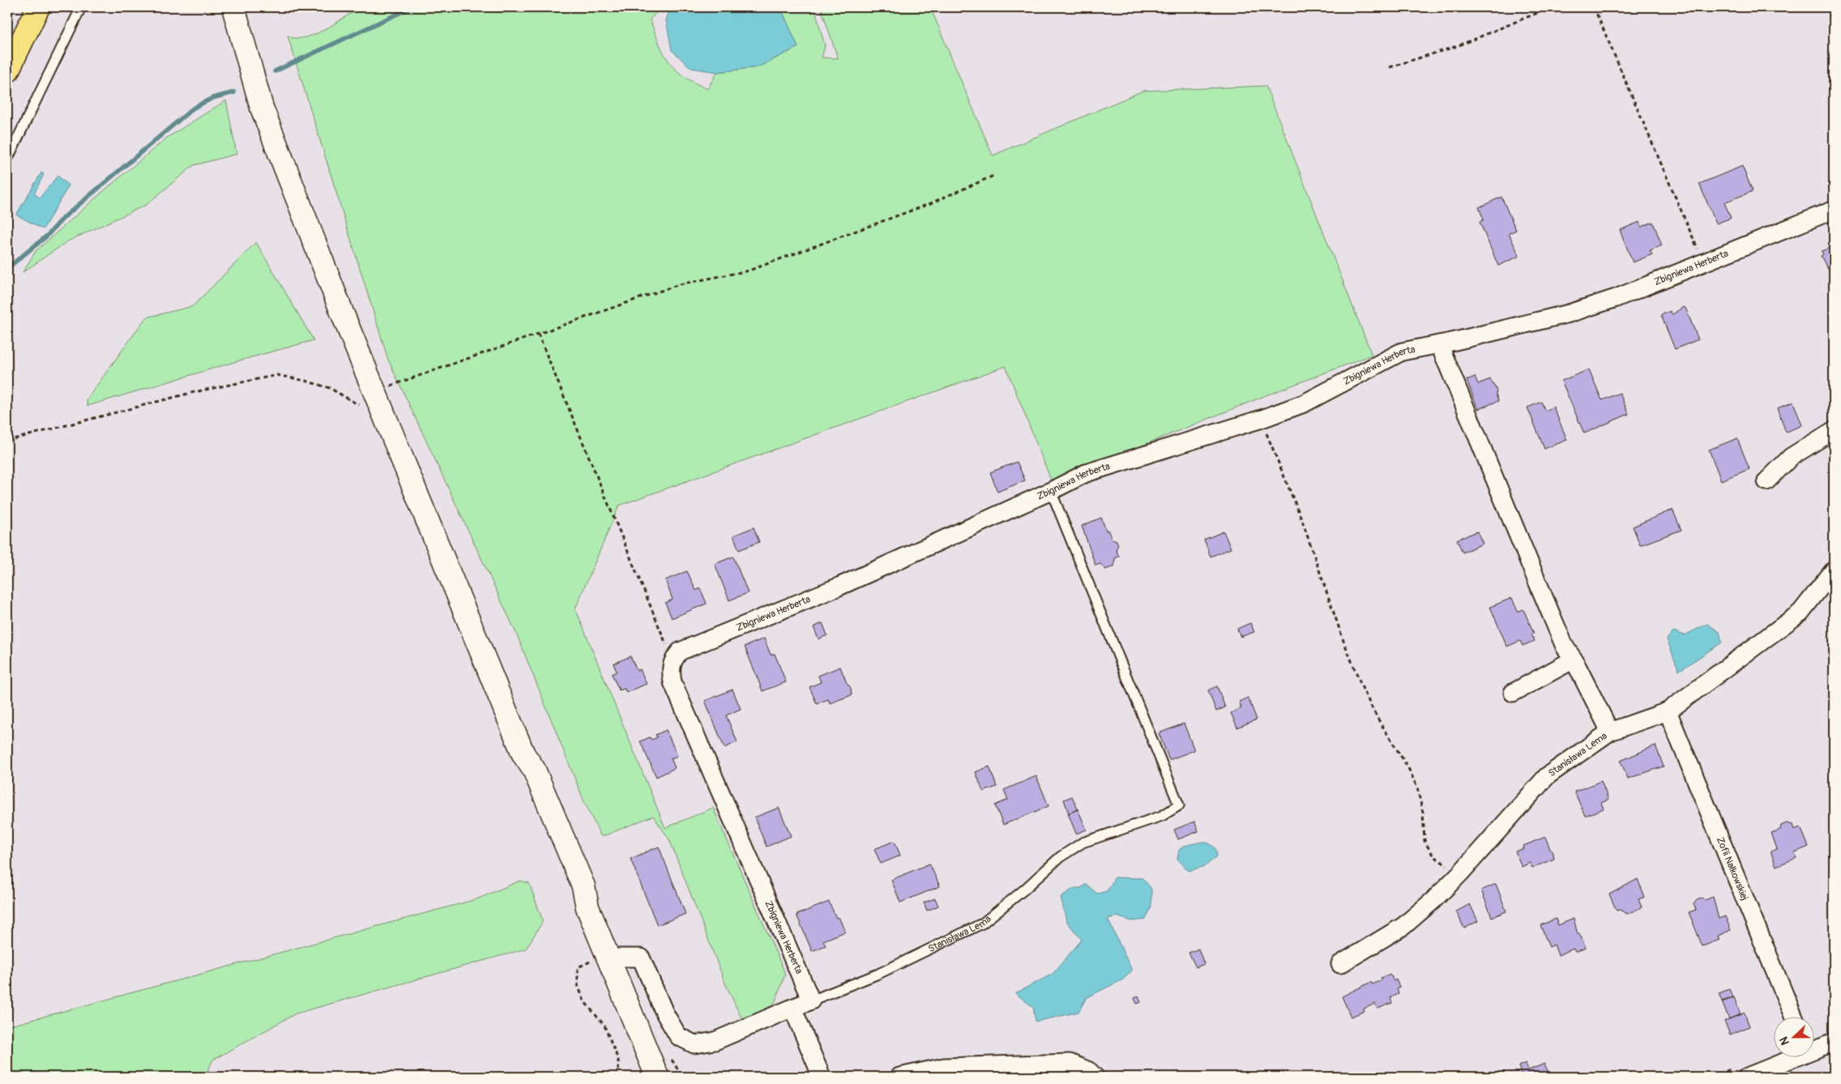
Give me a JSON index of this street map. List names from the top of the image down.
{
  "streets": {
    "street": ["Zbigniewa Herberta", "Stanisława Lema", "Zofii Nałkowskiej"]
  },
  "crossings": [
    ["Zbigniewa Herberta", "Stanisława Lema"],
    ["Stanisława Lema", "Zofii Nałkowskiej"]
  ],
  "north": "left"
}
